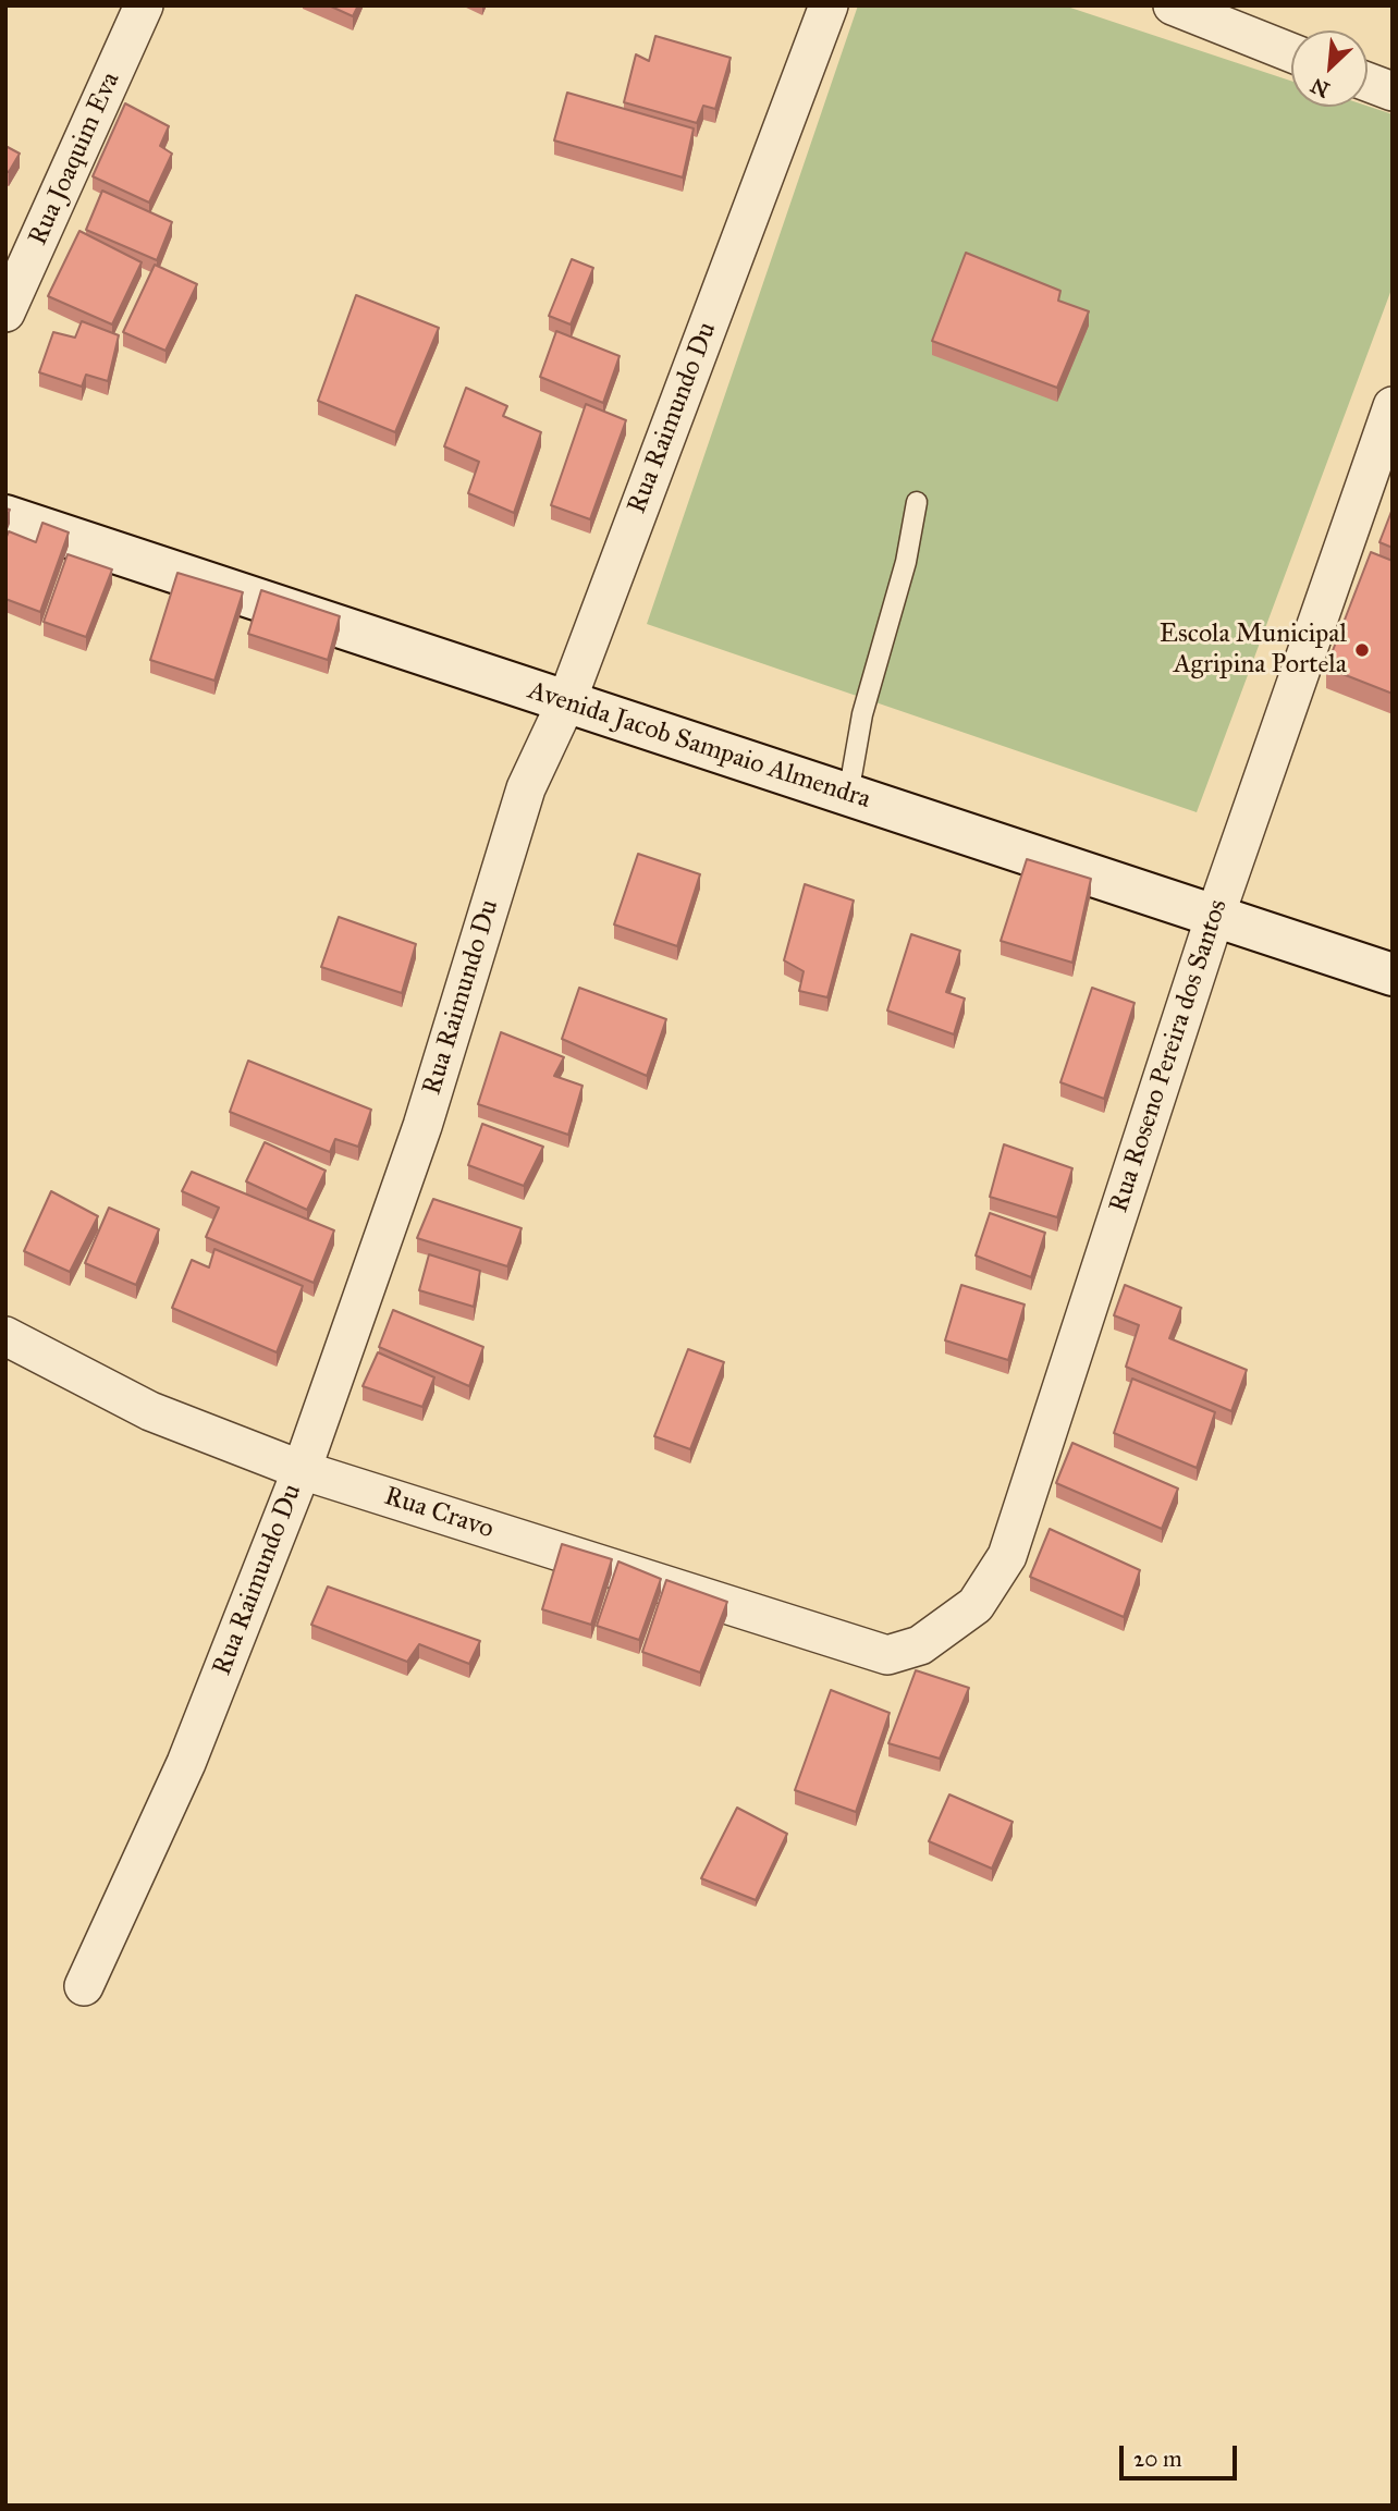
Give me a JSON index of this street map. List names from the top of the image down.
{
  "streets": {
    "main road": ["Avenida Jacob Sampaio Almendra"],
    "street": [
      "Rua Joaquim Eva",
      "Rua Raimundo Du",
      "Rua Roseno Pereira dos Santos",
      "Rua Cravo"
    ]
  },
  "crossings": [
    ["Rua Raimundo Du", "Avenida Jacob Sampaio Almendra"],
    ["Rua Raimundo Du", "Rua Cravo"],
    ["Avenida Jacob Sampaio Almendra", "Rua Roseno Pereira dos Santos"],
    ["Rua Roseno Pereira dos Santos", "Rua Cravo"]
  ],
  "places": ["Escola Municipal Agripina Portela"],
  "scale_bar": "20 m",
  "north": "bottom left"
}
